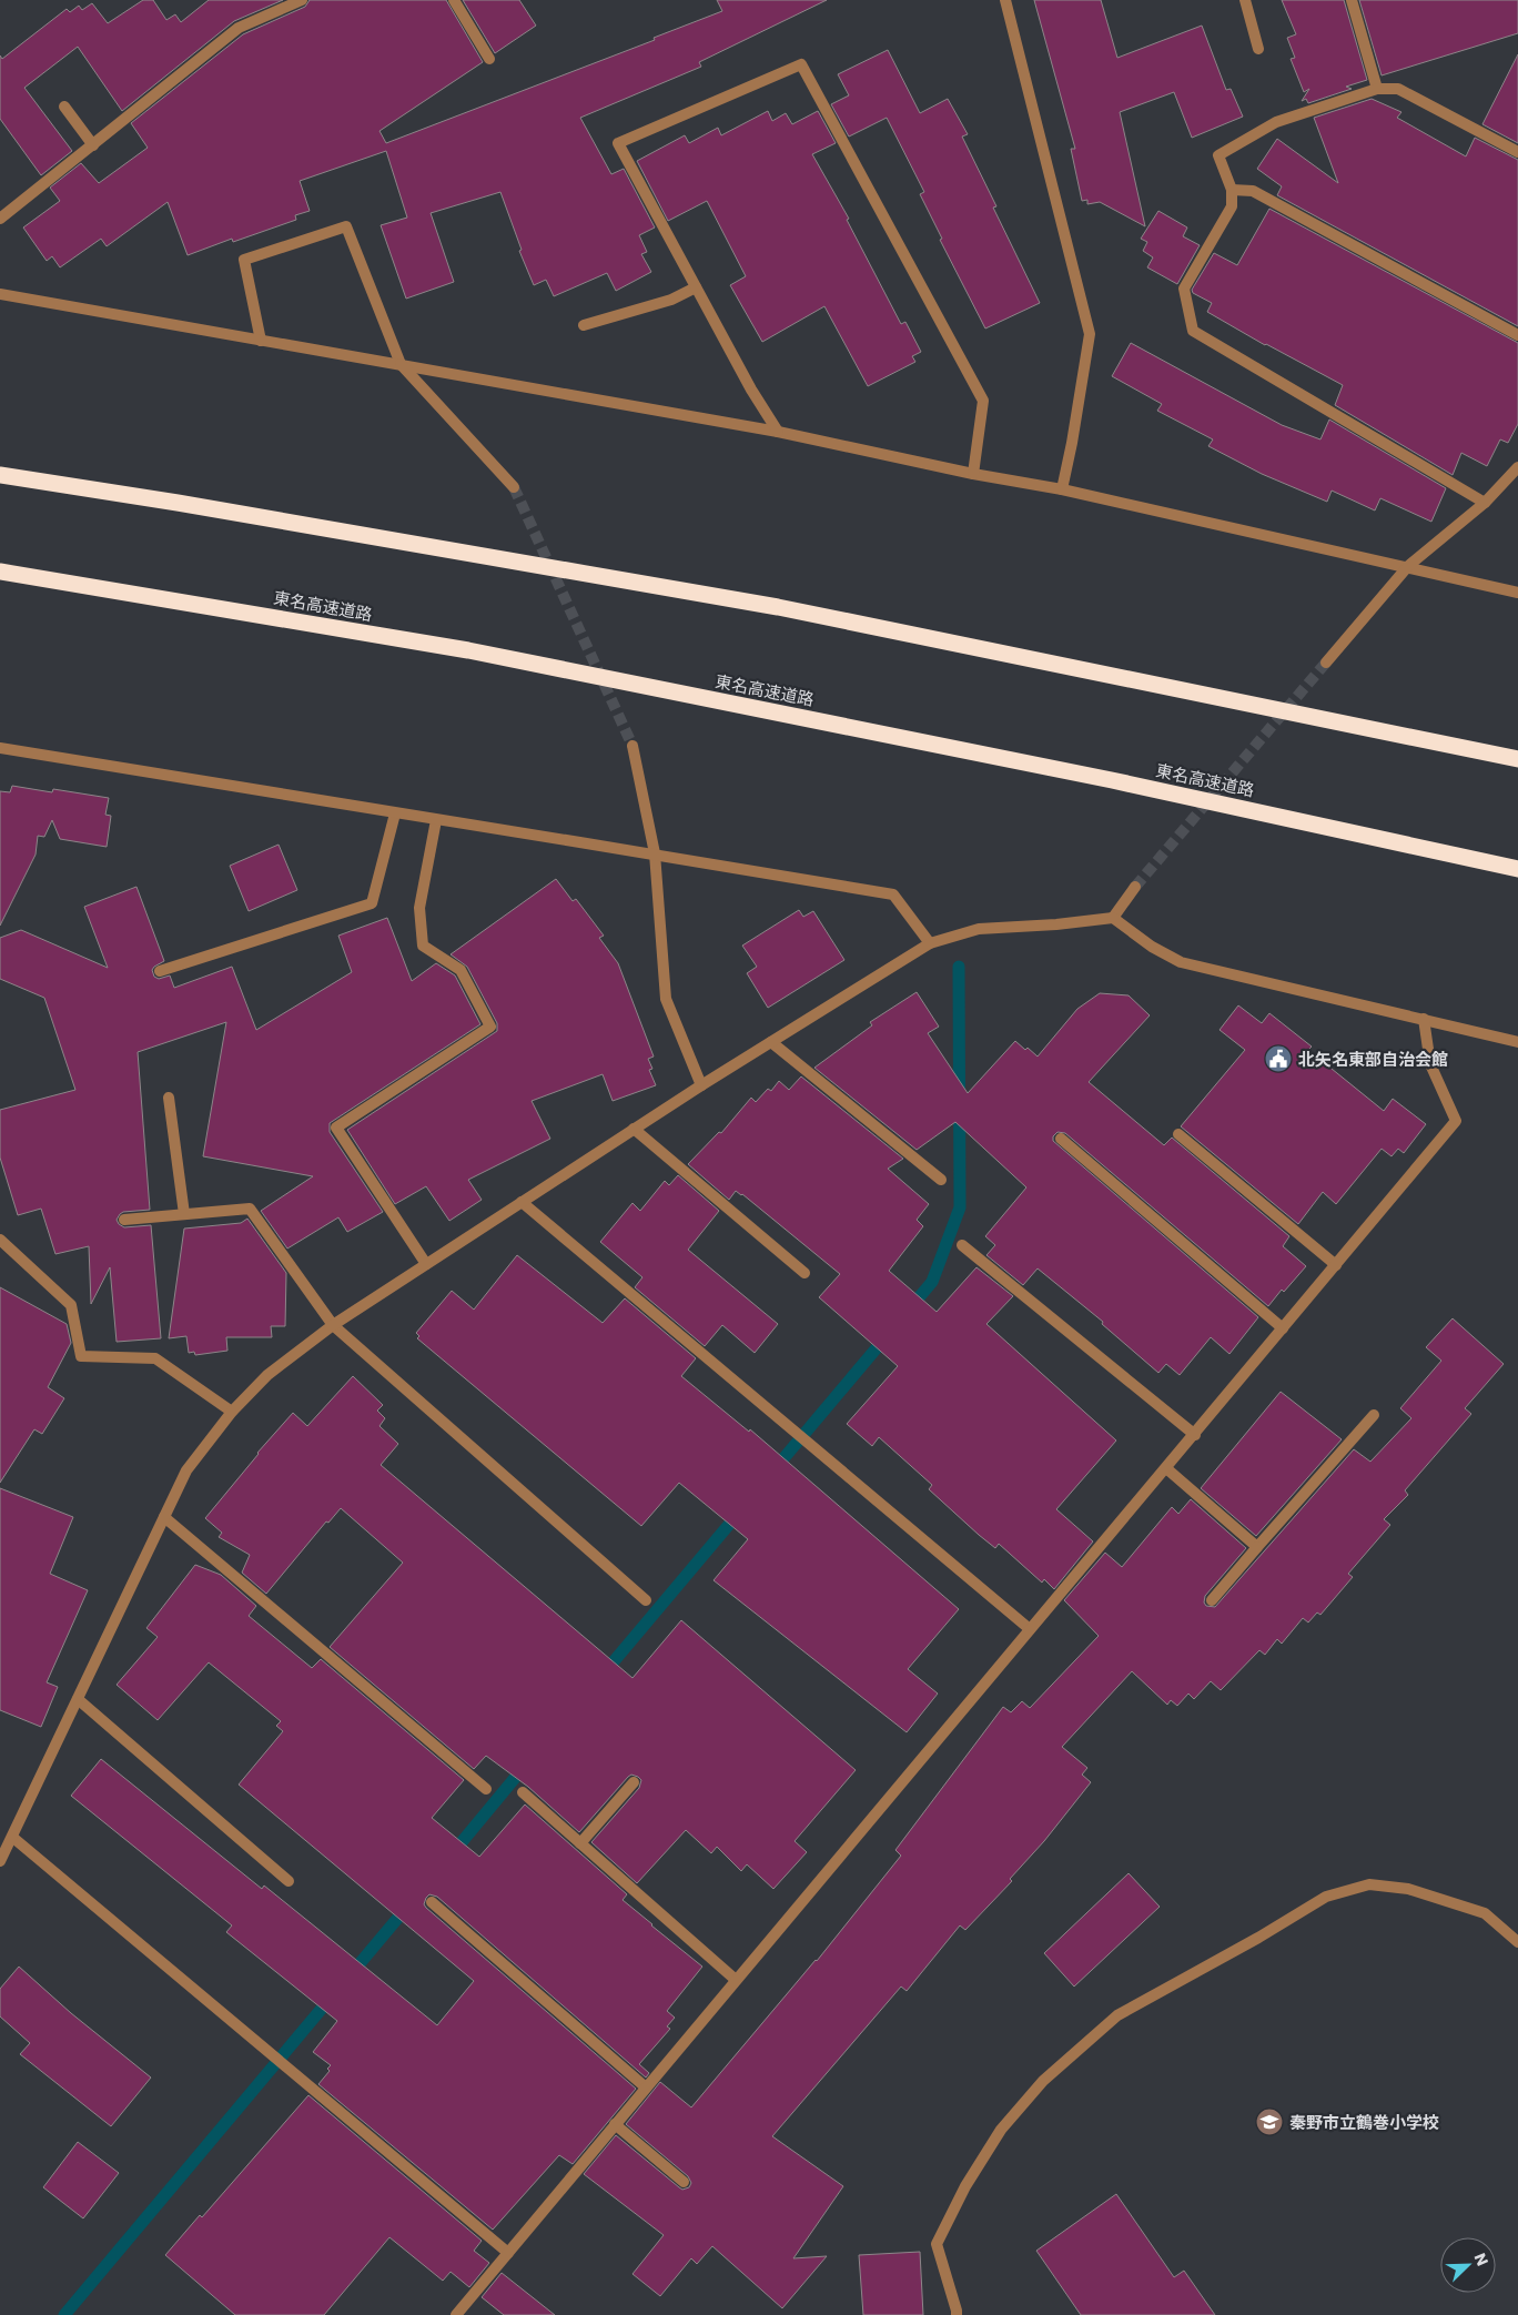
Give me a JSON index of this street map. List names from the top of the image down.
{
  "streets": {
    "highway": ["東名高速道路"]
  },
  "places": {
    "public building": ["北矢名東部自治会館"],
    "school or university": ["秦野市立鶴巻小学校"]
  },
  "north": "top right"
}
